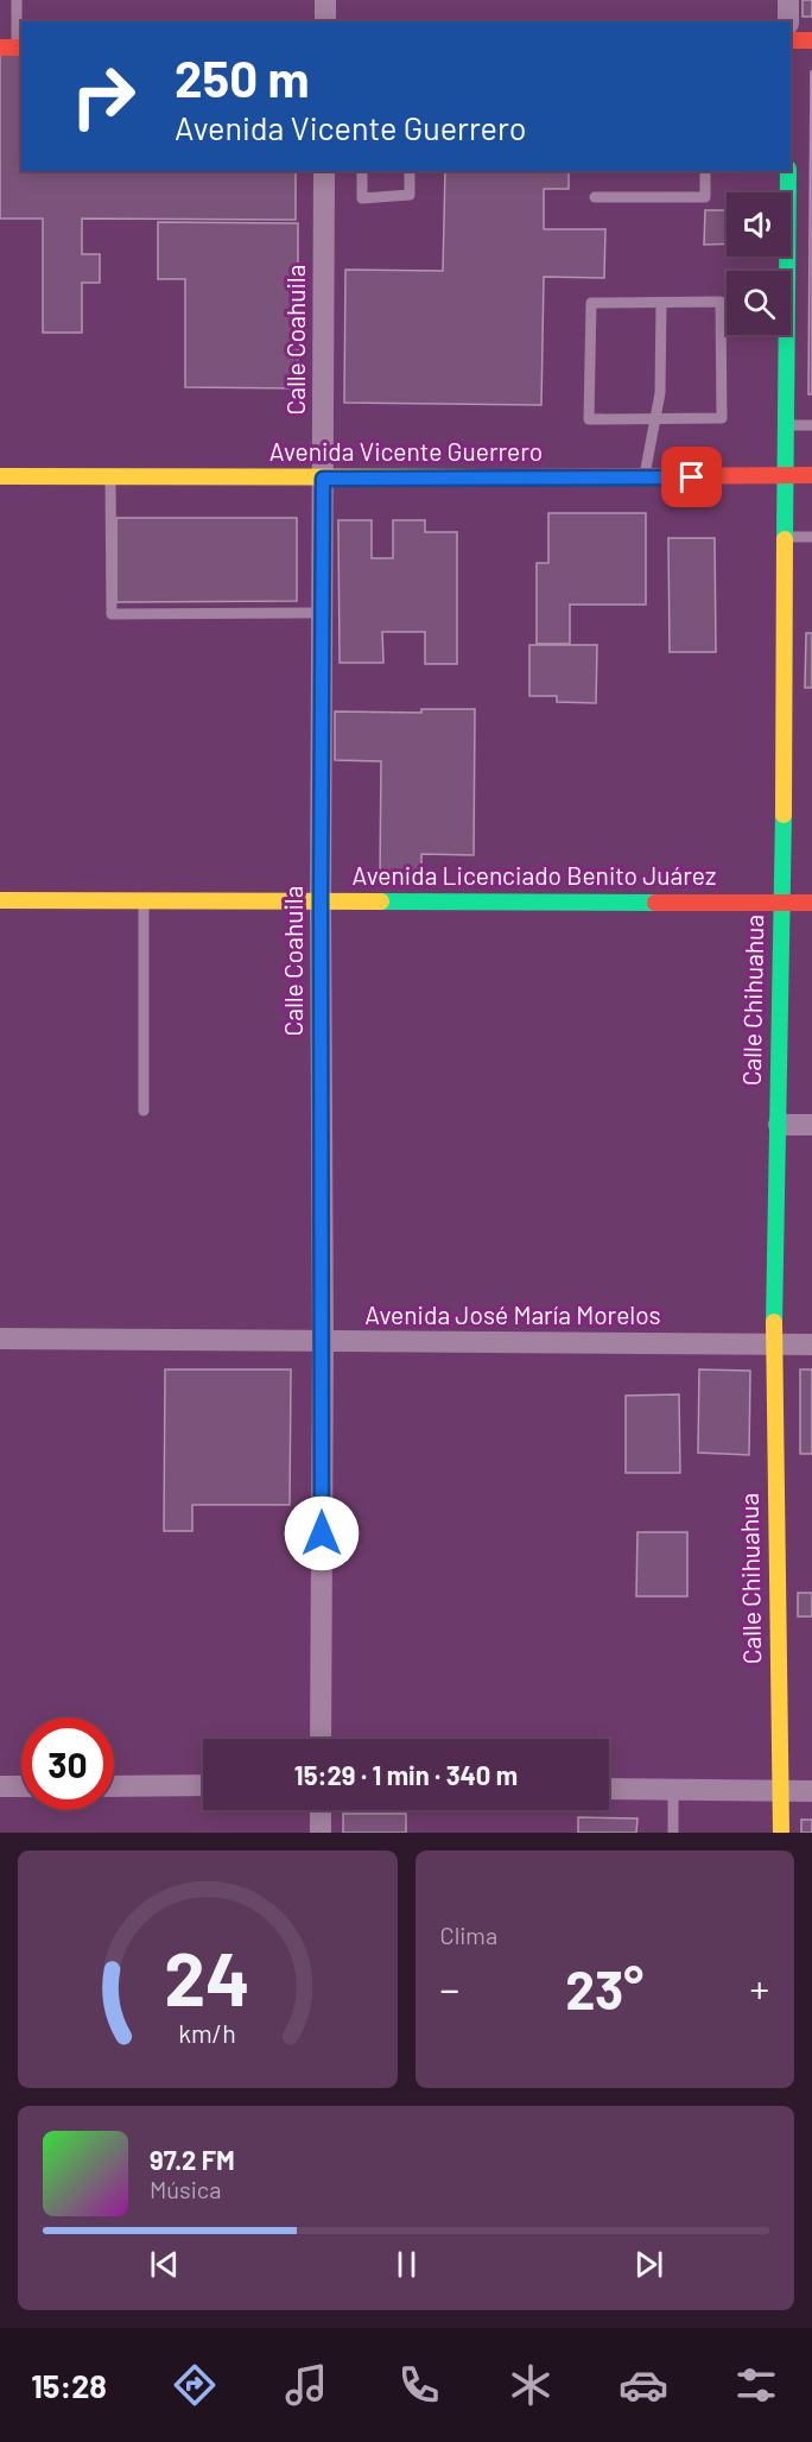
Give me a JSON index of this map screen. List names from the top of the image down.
{
  "streets": {
    "street": [
      "Calle Coahuila",
      "Avenida Vicente Guerrero",
      "Avenida Licenciado Benito Juárez",
      "Calle Chihuahua",
      "Avenida José María Morelos"
    ]
  },
  "crossings": [
    ["Calle Coahuila", "Avenida Vicente Guerrero"],
    ["Calle Coahuila", "Avenida Licenciado Benito Juárez"],
    ["Calle Coahuila", "Avenida José María Morelos"],
    ["Avenida Vicente Guerrero", "Calle Chihuahua"],
    ["Avenida Licenciado Benito Juárez", "Calle Chihuahua"],
    ["Calle Chihuahua", "Avenida José María Morelos"]
  ],
  "page": {
    "turn": ["250 m", "Avenida Vicente Guerrero"],
    "limit": "30",
    "trip": "15:29 · 1 min · 340 m",
    "tile": "Clima",
    "heat": ["−", "23°", "+"],
    "song": ["97.2 FM", "Música"],
    "tabs": "15:28",
    "gauge": ["24", "km/h"]
  }
}
